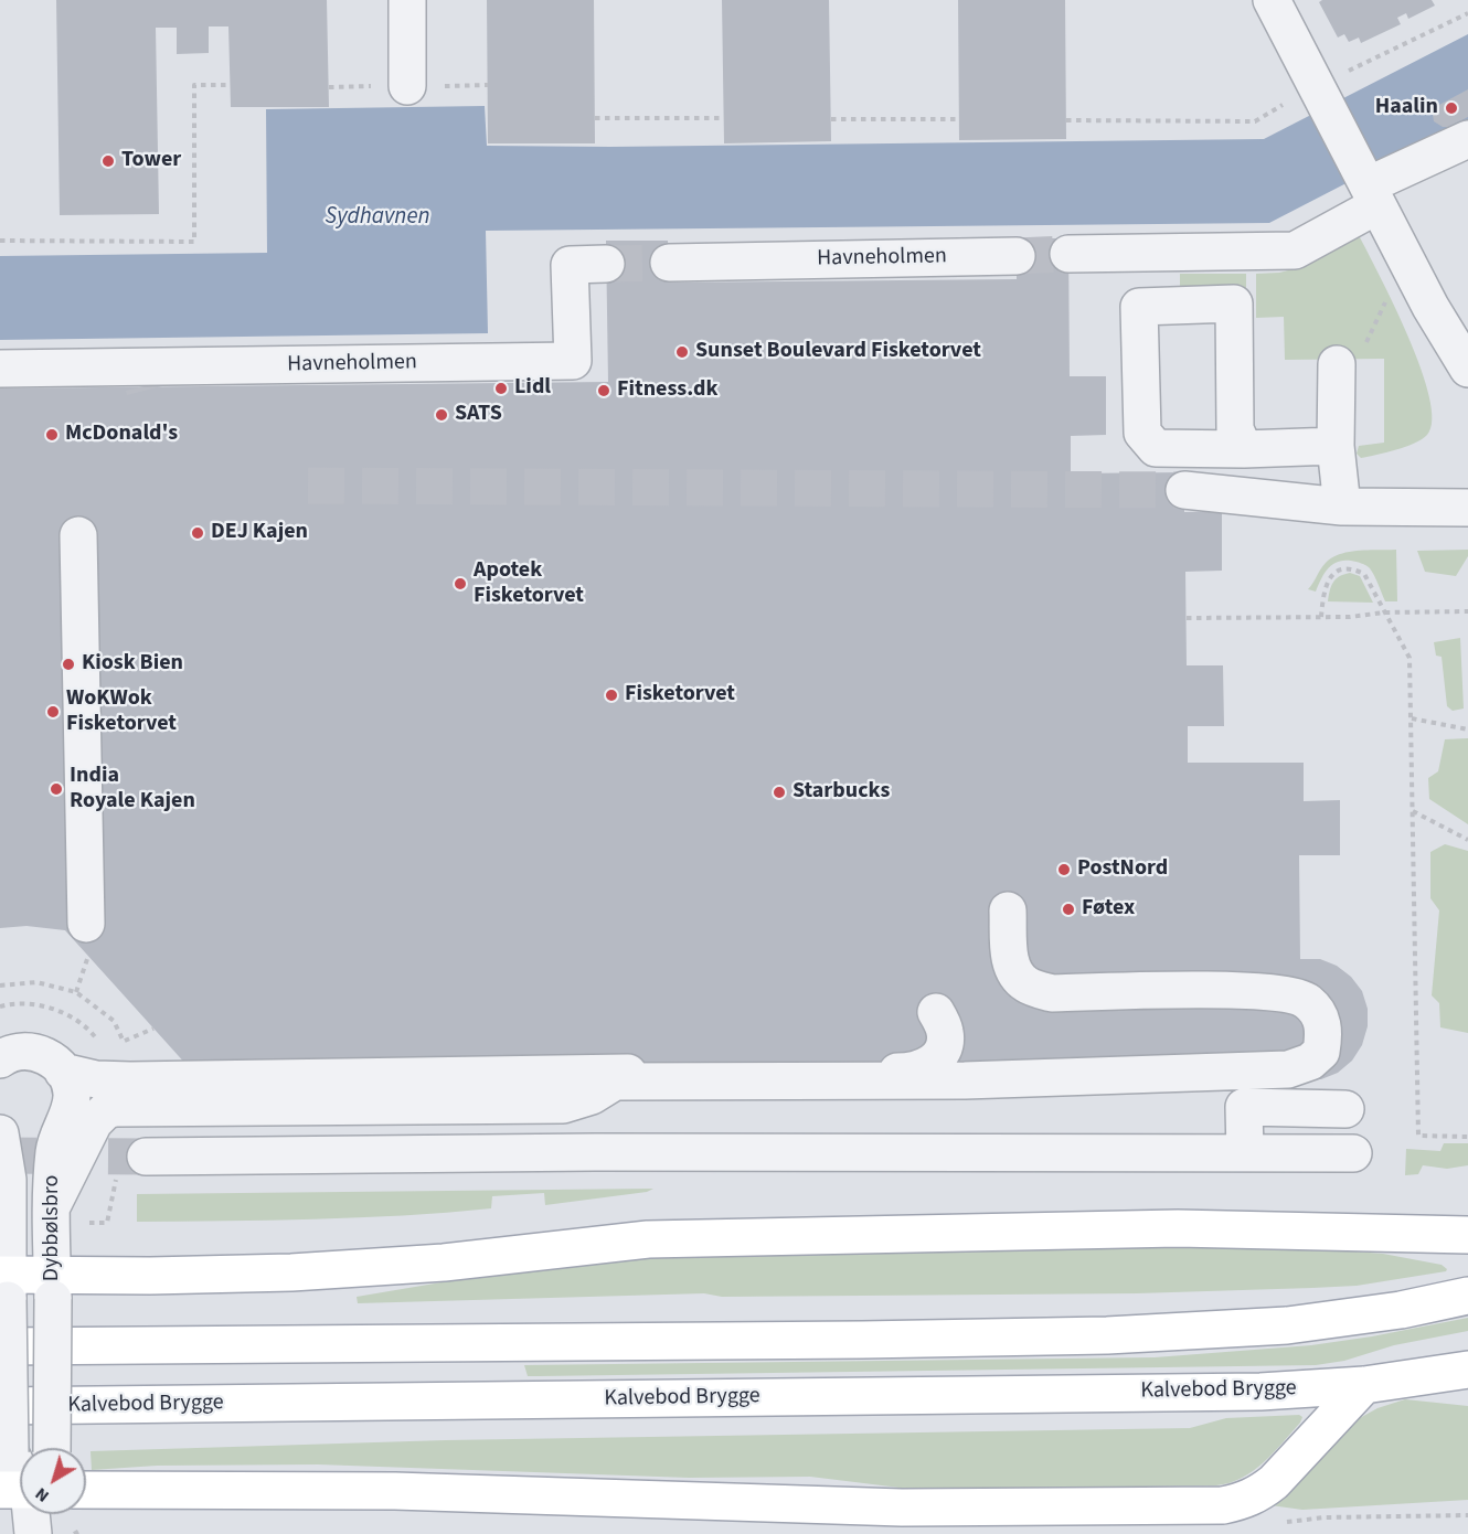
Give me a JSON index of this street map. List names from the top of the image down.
{
  "streets": {
    "main road": ["Kalvebod Brygge"],
    "street": ["Havneholmen", "Dybbølsbro"]
  },
  "water": ["Sydhavnen"],
  "places": [
    "Haalin",
    "Tower",
    "Sunset Boulevard Fisketorvet",
    "Lidl",
    "Fitness.dk",
    "SATS",
    "McDonald's",
    "DEJ Kajen",
    "Apotek Fisketorvet",
    "Kiosk Bien",
    "Fisketorvet",
    "WoKWok Fisketorvet",
    "India Royale Kajen",
    "Starbucks",
    "PostNord",
    "Føtex"
  ],
  "north": "bottom left"
}
